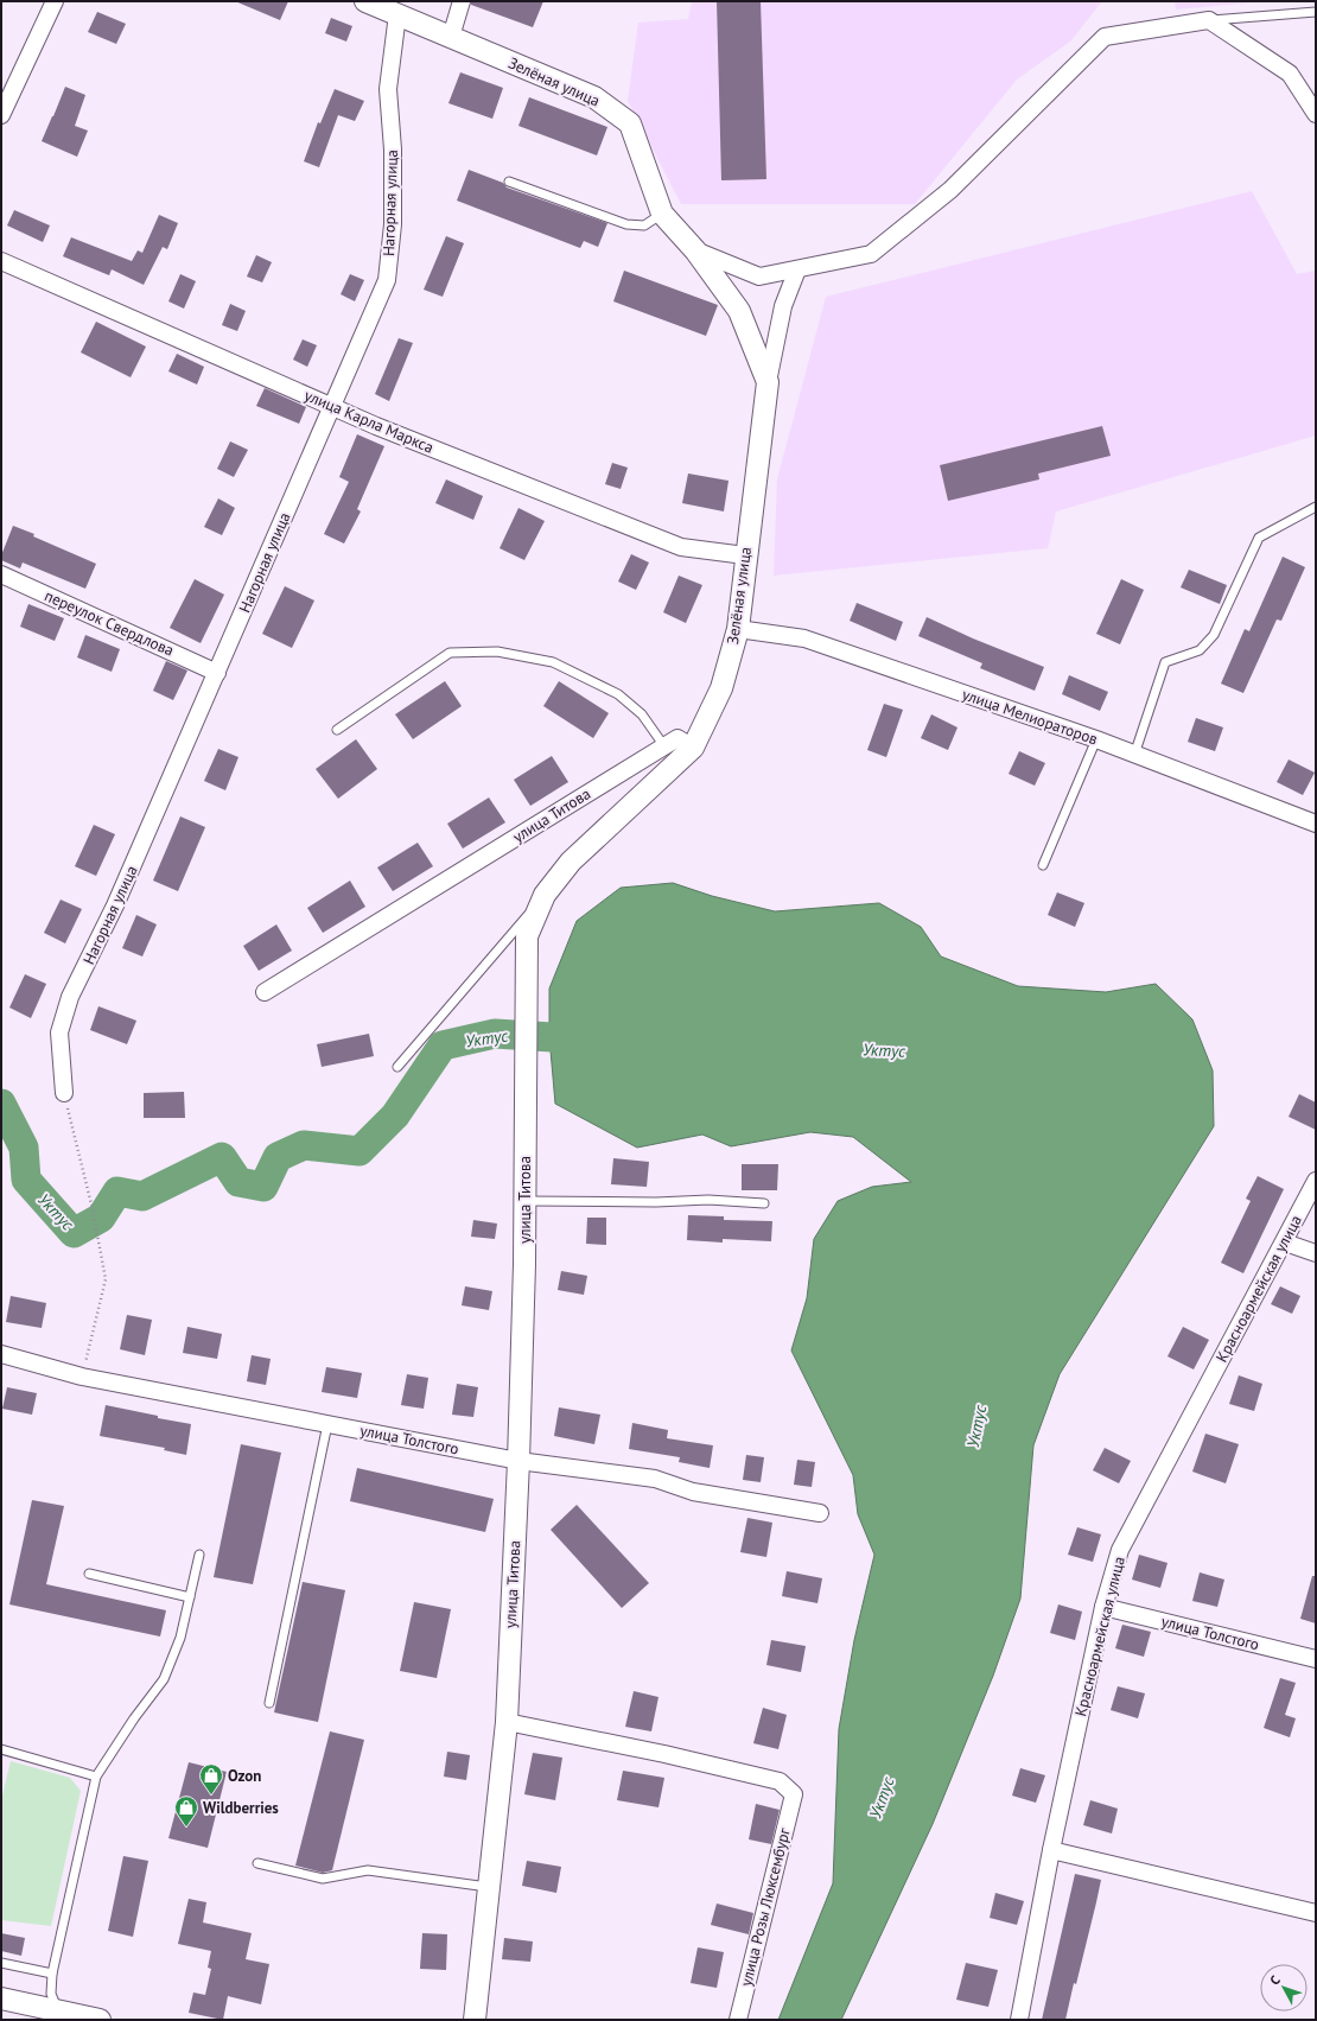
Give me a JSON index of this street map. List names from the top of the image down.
{
  "streets": {
    "street": [
      "Зелёная улица",
      "Нагорная улица",
      "улица Карла Маркса",
      "переулок Свердлова",
      "улица Мелиораторов",
      "улица Титова",
      "Красноармейская улица",
      "улица Толстого",
      "улица Розы Люксембург"
    ]
  },
  "crossings": [
    ["Зелёная улица", "Нагорная улица"],
    ["Зелёная улица", "улица Карла Маркса"],
    ["Зелёная улица", "улица Мелиораторов"],
    ["Зелёная улица", "улица Титова"],
    ["Нагорная улица", "улица Карла Маркса"],
    ["Нагорная улица", "переулок Свердлова"],
    ["улица Титова", "улица Толстого"],
    ["улица Титова", "улица Розы Люксембург"],
    ["Красноармейская улица", "улица Толстого"]
  ],
  "water": ["Уктус"],
  "places": {
    "shop": ["Ozon", "Wildberries"]
  },
  "north": "top left"
}
